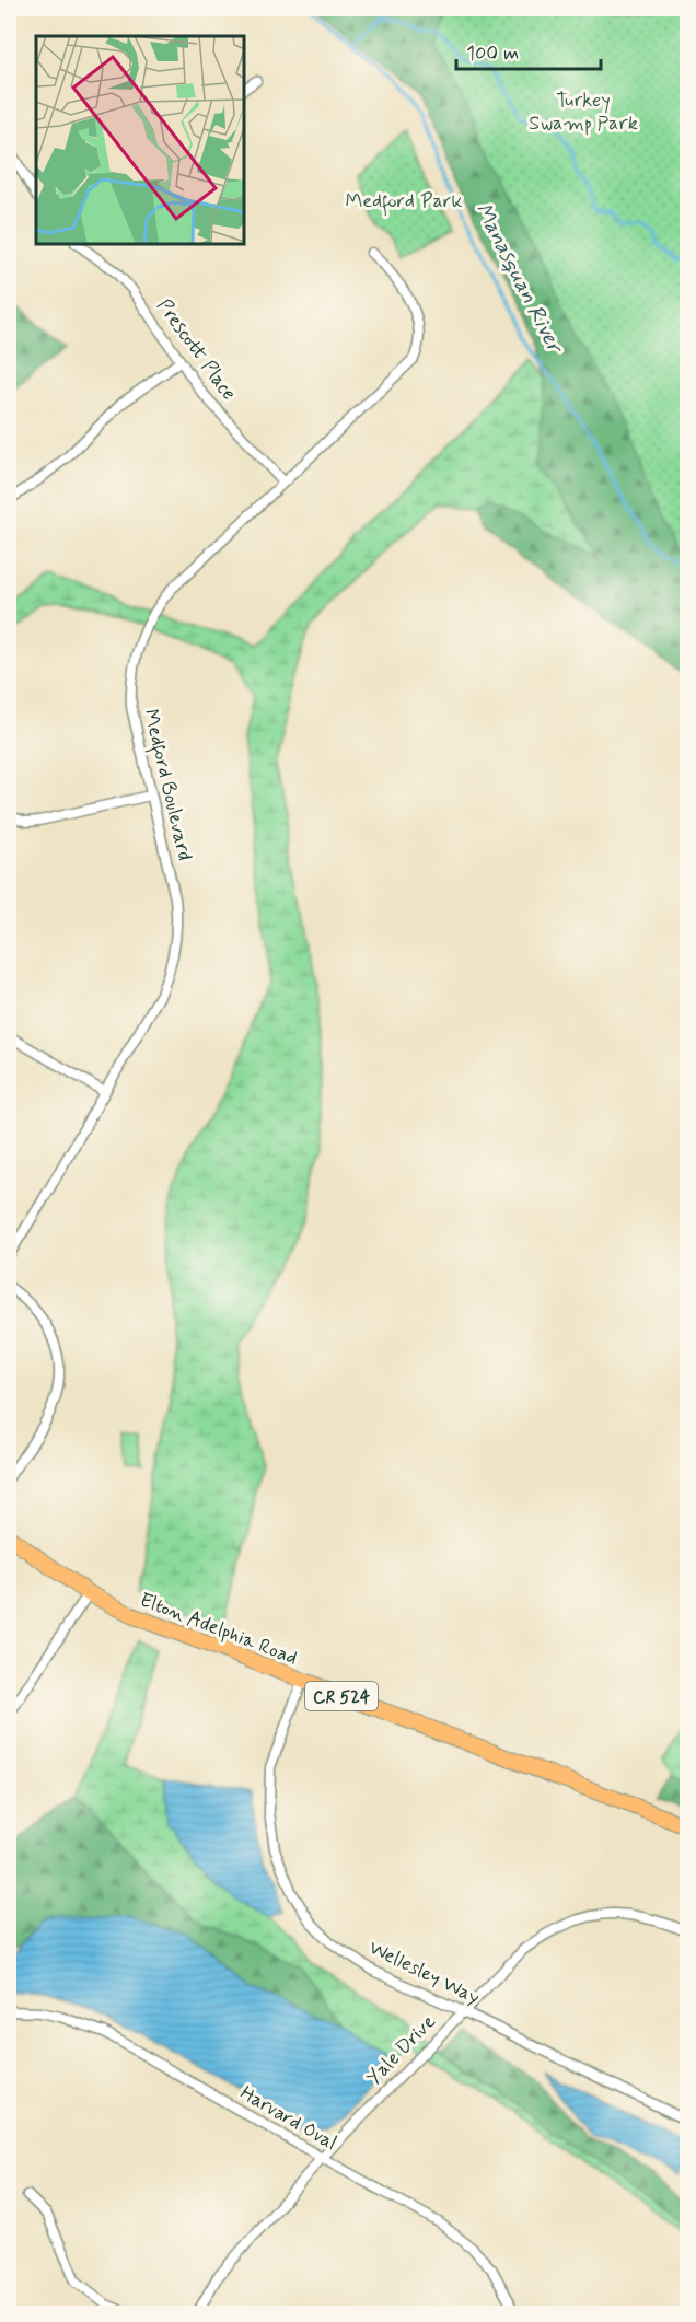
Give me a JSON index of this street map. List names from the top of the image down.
{
  "streets": {
    "main road": ["Elton Adelphia Road", "CR 524"],
    "street": [
      "Prescott Place",
      "Medford Boulevard",
      "Wellesley Way",
      "Yale Drive",
      "Harvard Oval"
    ]
  },
  "crossings": [
    ["Prescott Place", "Medford Boulevard"],
    ["Elton Adelphia Road", "Wellesley Way"],
    ["Wellesley Way", "Yale Drive"],
    ["Yale Drive", "Harvard Oval"]
  ],
  "water": ["Manasquan River"],
  "parks": ["Turkey Swamp Park", "Medford Park"],
  "scale_bar": "100 m"
}
